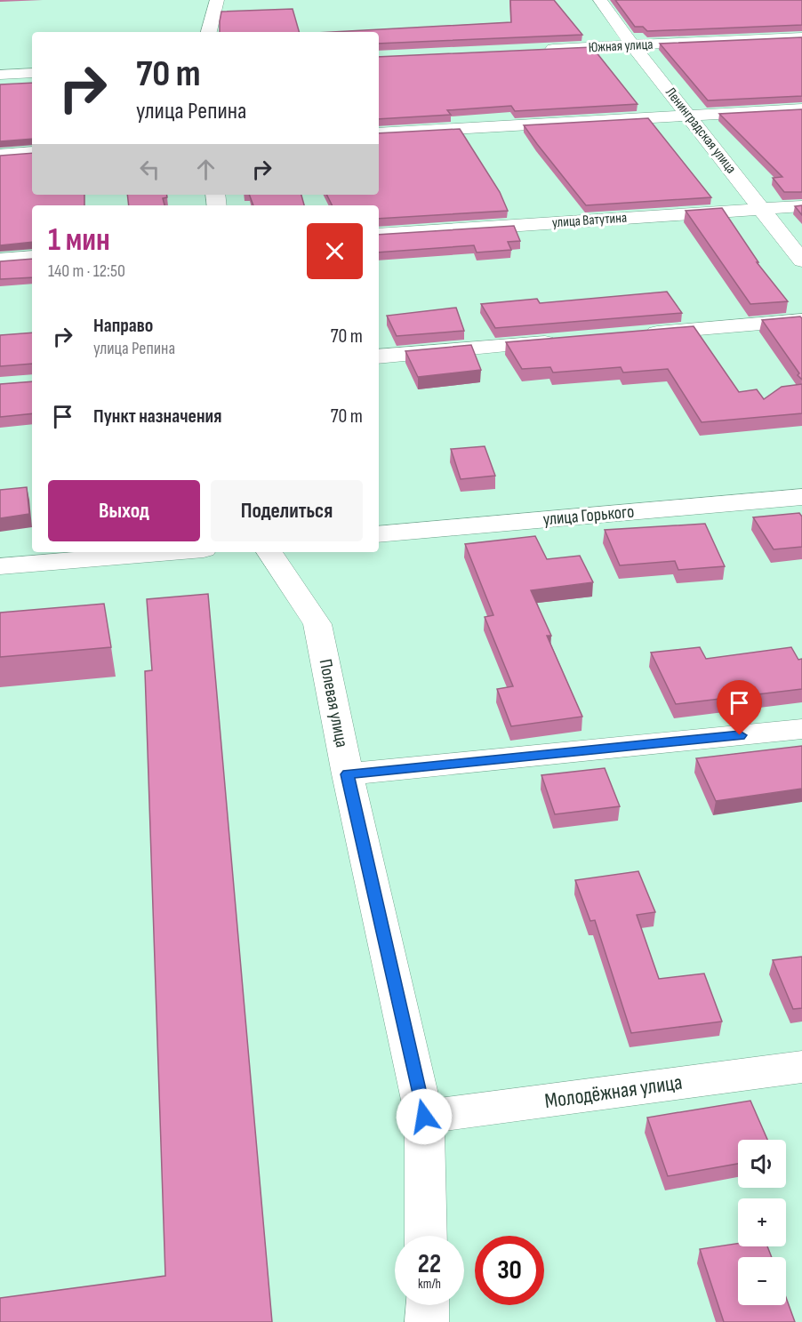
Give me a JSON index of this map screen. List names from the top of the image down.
{
  "streets": {
    "street": [
      "Южная улица",
      "Ленинградская улица",
      "улица Ватутина",
      "улица Горького",
      "Полевая улица",
      "Молодёжная улица"
    ]
  },
  "crossings": [
    ["Южная улица", "Ленинградская улица"],
    ["Ленинградская улица", "улица Ватутина"],
    ["Полевая улица", "Молодёжная улица"]
  ],
  "page": {
    "turn": ["70 m", "улица Репина"],
    "heading": ["1 мин", "140 m · 12:50"],
    "list": [
      {
        "name": "Направо",
        "note": "улица Репина",
        "value": "70 m"
      },
      {
        "name": "Пункт назначения",
        "value": "70 m"
      }
    ],
    "buttons": ["Выход", "Поделиться"],
    "map_buttons": ["+", "−"],
    "speed": "22 km/h",
    "limit": "30"
  }
}
